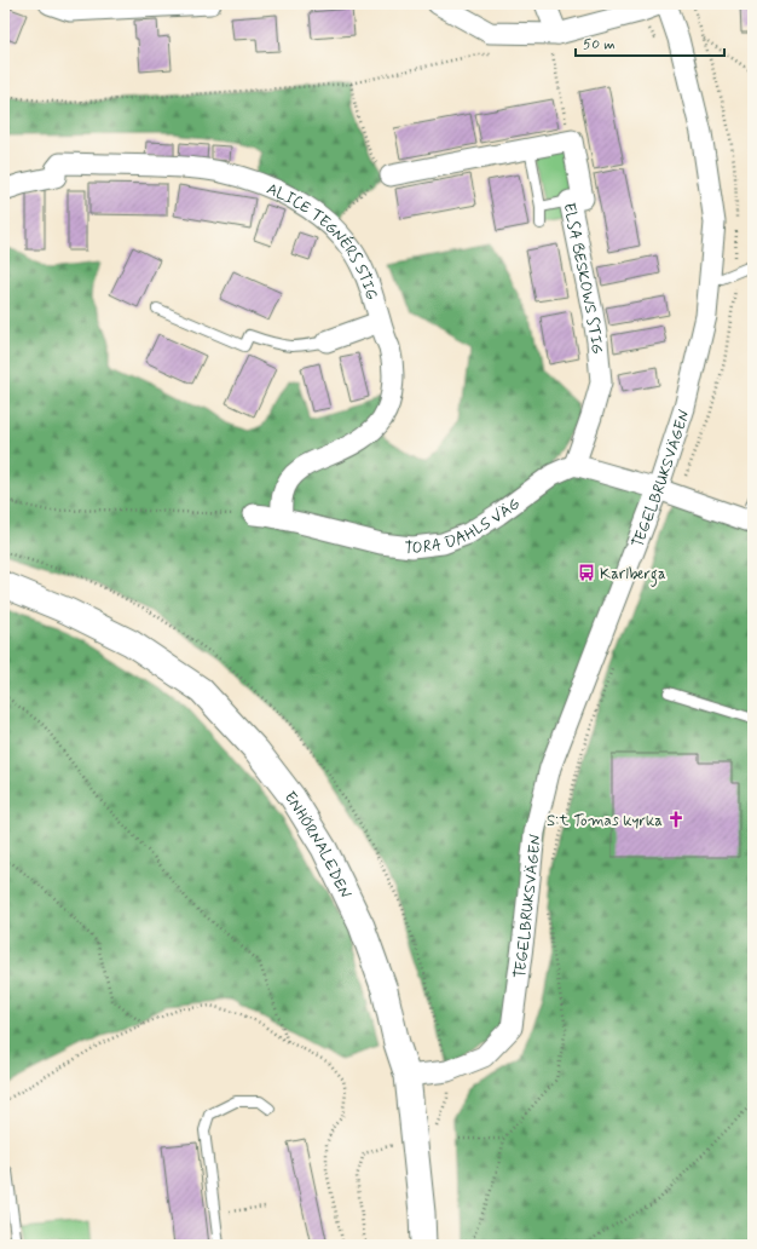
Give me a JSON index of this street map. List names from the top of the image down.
{
  "streets": {
    "street": [
      "ALICE TEGNÉRS STIG",
      "ELSA BESKOWS STIG",
      "TEGELBRUKSVÄGEN",
      "TORA DAHLS VÄG",
      "ENHÖRNALEDEN"
    ]
  },
  "crossings": [
    ["ALICE TEGNÉRS STIG", "TORA DAHLS VÄG"],
    ["ELSA BESKOWS STIG", "TORA DAHLS VÄG"],
    ["TEGELBRUKSVÄGEN", "ENHÖRNALEDEN"]
  ],
  "places": {
    "bus stop": ["Karlberga"],
    "church": ["S:t Tomas kyrka"]
  },
  "scale_bar": "50 m"
}
